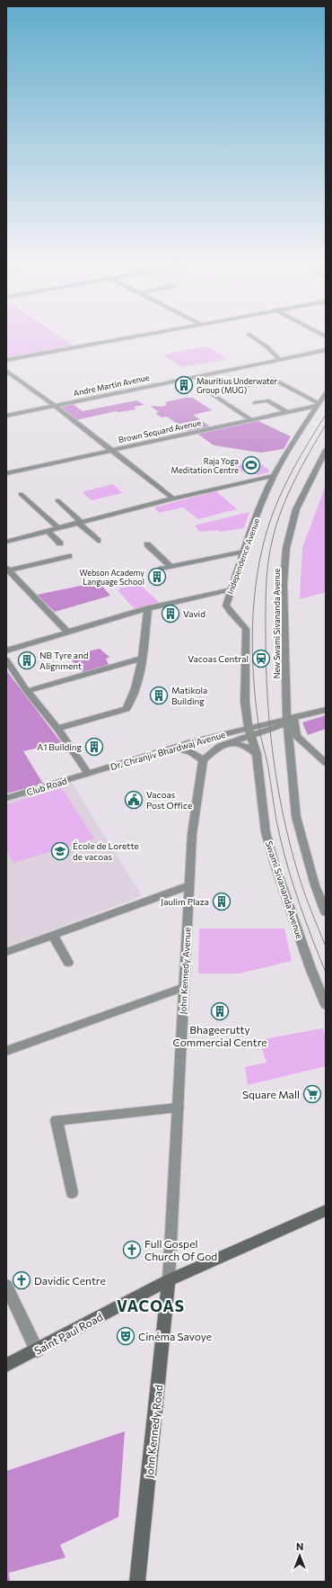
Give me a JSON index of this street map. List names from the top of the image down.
{
  "streets": {
    "main road": ["Saint Paul Road", "John Kennedy Road"],
    "street": [
      "Andre Martin Avenue",
      "Brown Sequard Avenue",
      "Independence Avenue",
      "New Swami Sivananda Avenue",
      "Dr. Chranjiv Bhardwaj Avenue",
      "Club Road",
      "Swami Sivananda Avenue",
      "John Kennedy Avenue"
    ]
  },
  "crossings": [
    ["Brown Sequard Avenue", "Independence Avenue"],
    ["Independence Avenue", "Dr. Chranjiv Bhardwaj Avenue"],
    ["Independence Avenue", "Swami Sivananda Avenue"],
    ["Dr. Chranjiv Bhardwaj Avenue", "Club Road"],
    ["Dr. Chranjiv Bhardwaj Avenue", "Swami Sivananda Avenue"],
    ["John Kennedy Avenue", "Saint Paul Road"],
    ["John Kennedy Avenue", "John Kennedy Road"],
    ["Saint Paul Road", "John Kennedy Road"]
  ],
  "districts": ["VACOAS"],
  "places": {
    "building": [
      "Mauritius Underwater Group (MUG)",
      "Webson Academy Language School",
      "Vavid",
      "NB Tyre and Alignment",
      "Matikola Building",
      "A1 Building",
      "Jaulim Plaza",
      "Bhageerutty Commercial Centre"
    ],
    "sports": ["Raja Yoga Meditation Centre"],
    "station": ["Vacoas Central"],
    "public building": ["Vacoas Post Office"],
    "school or university": ["École de Lorette de vacoas"],
    "supermarket": ["Square Mall"],
    "church": ["Full Gospel Church Of God", "Davidic Centre"],
    "theatre": ["Cinéma Savoye"]
  },
  "north": "top"
}
